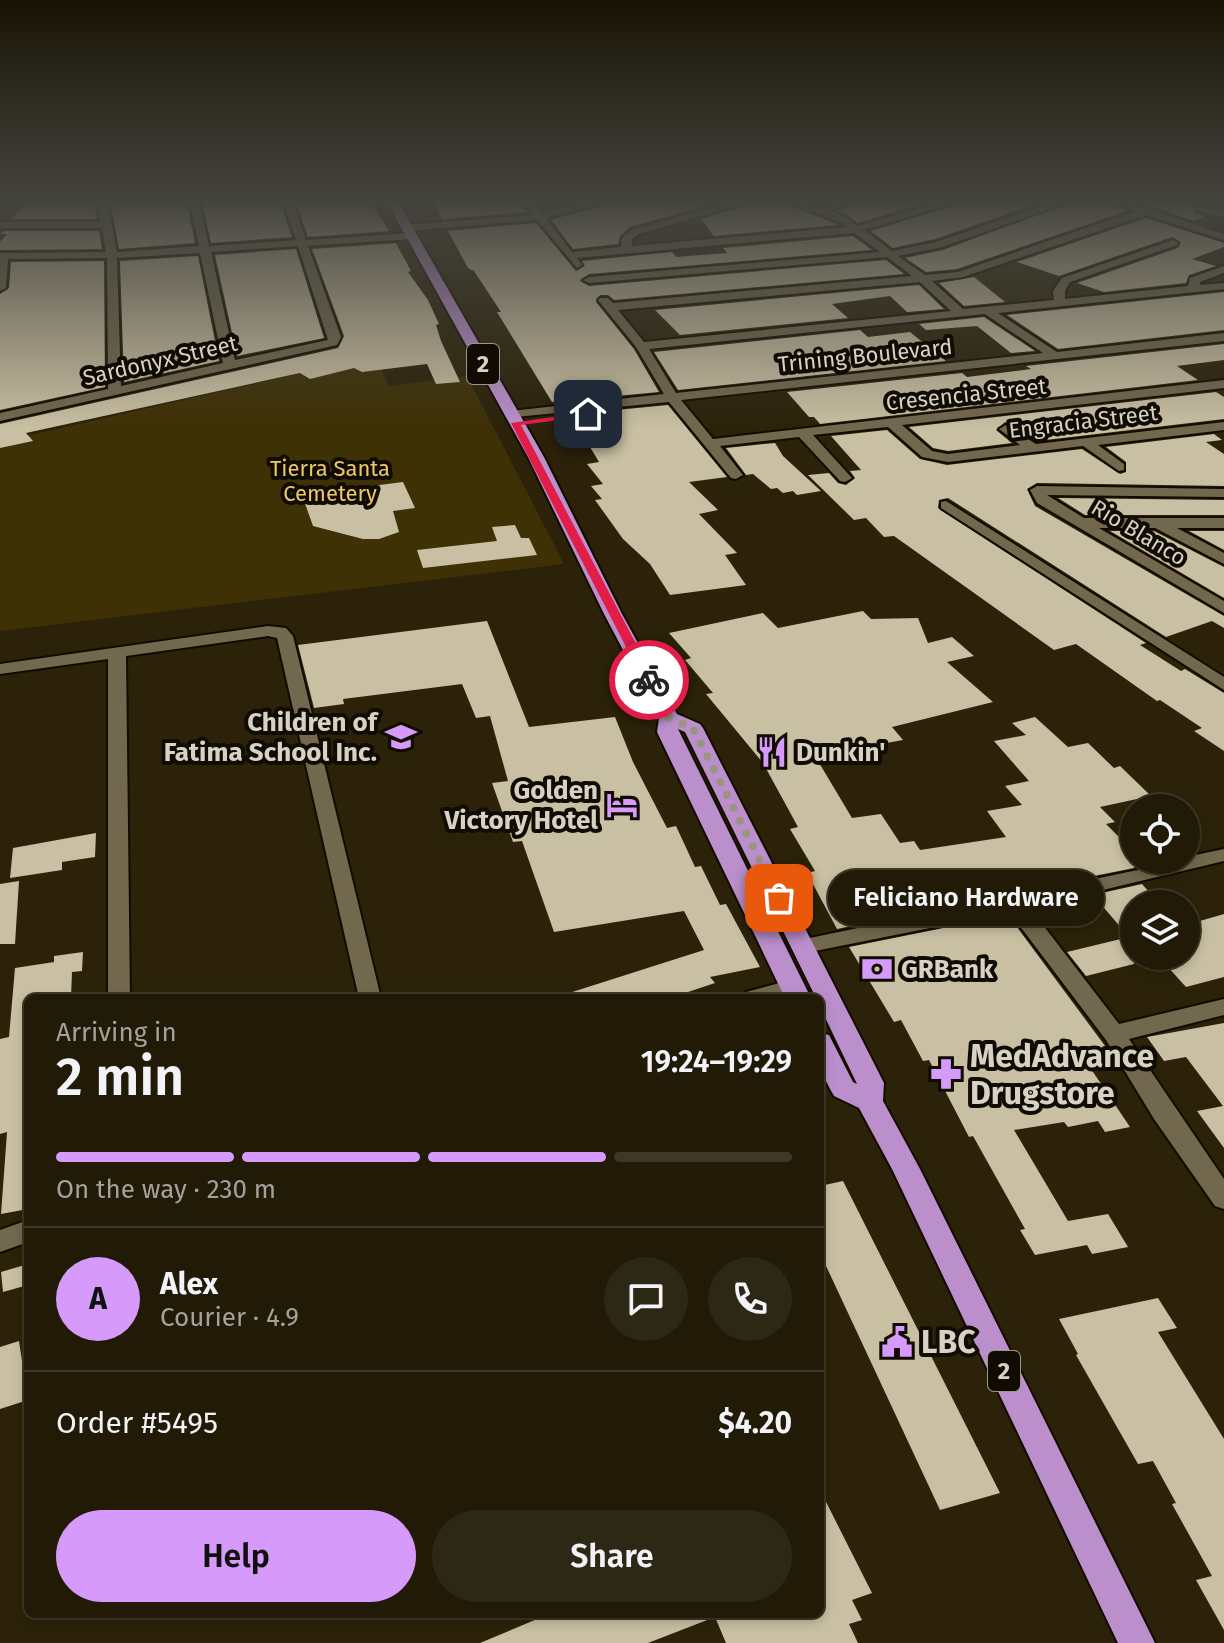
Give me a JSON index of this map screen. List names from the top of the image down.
{
  "streets": {
    "highway": ["2"],
    "street": [
      "Trining Boulevard",
      "Sardonyx Street",
      "Cresencia Street",
      "Engracia Street",
      "Rio Blanco"
    ]
  },
  "crossings": [
    ["Trining Boulevard", "2"],
    ["Cresencia Street", "Engracia Street"]
  ],
  "parks": ["Tierra Santa Cemetery"],
  "places": {
    "school or university": ["Children of Fatima School Inc."],
    "restaurant": ["Dunkin'"],
    "hotel": ["Golden Victory Hotel"],
    "other": ["Feliciano Hardware"],
    "bank": ["GRBank"],
    "pharmacy": ["MedAdvance Drugstore"],
    "public building": ["LBC"]
  },
  "page": {
    "bubble": "Feliciano Hardware",
    "heading": ["2 min", "Arriving in", "19:24–19:29"],
    "panel": [
      "Alex",
      "Courier · 4.9",
      "Order #5495",
      "$4.20"
    ],
    "bar": "On the way · 230 m",
    "round": "A",
    "buttons": ["Help", "Share"]
  }
}
